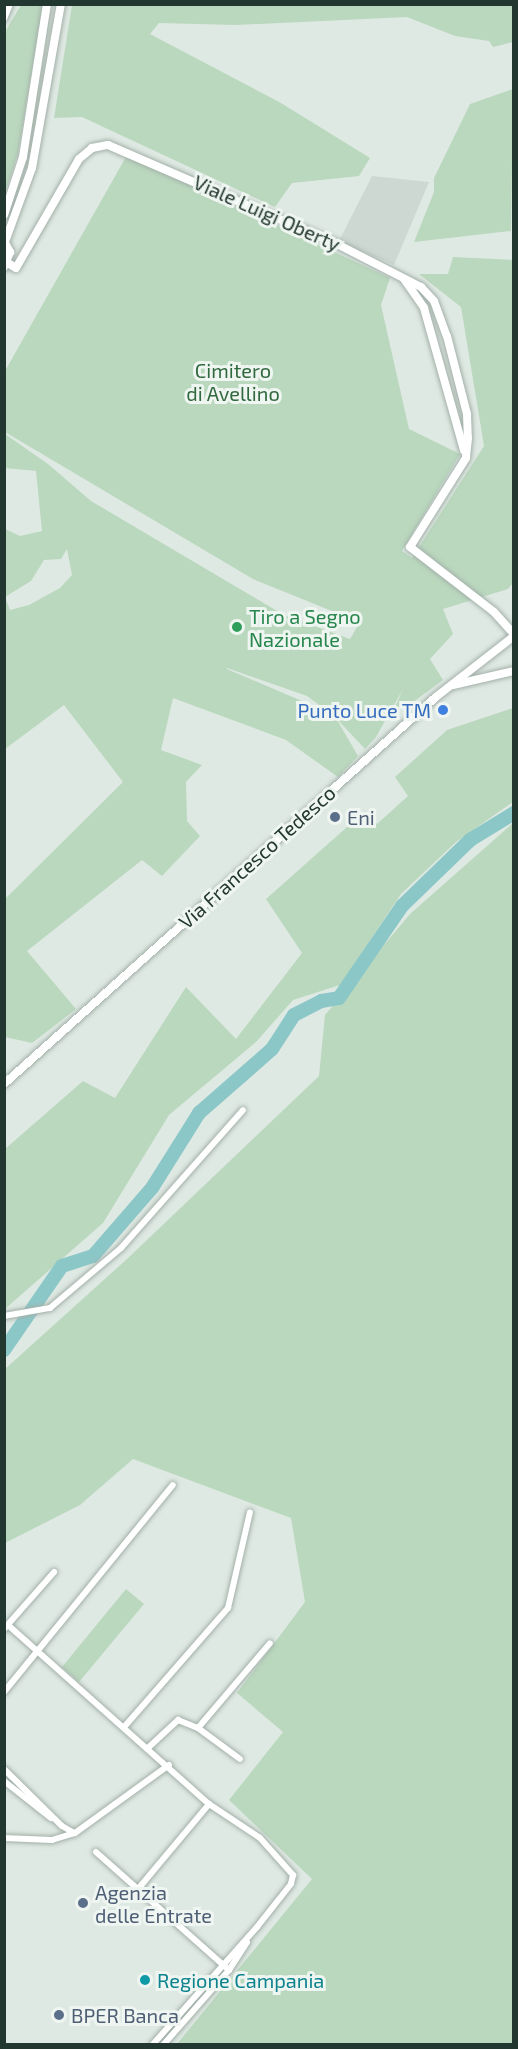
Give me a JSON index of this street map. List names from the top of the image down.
{
  "streets": {
    "street": ["Viale Luigi Oberty", "Via Francesco Tedesco"]
  },
  "parks": ["Cimitero di Avellino"],
  "places": [
    "Tiro a Segno Nazionale",
    "Punto Luce TM",
    "Eni",
    "Agenzia delle Entrate",
    "Regione Campania",
    "BPER Banca"
  ]
}
